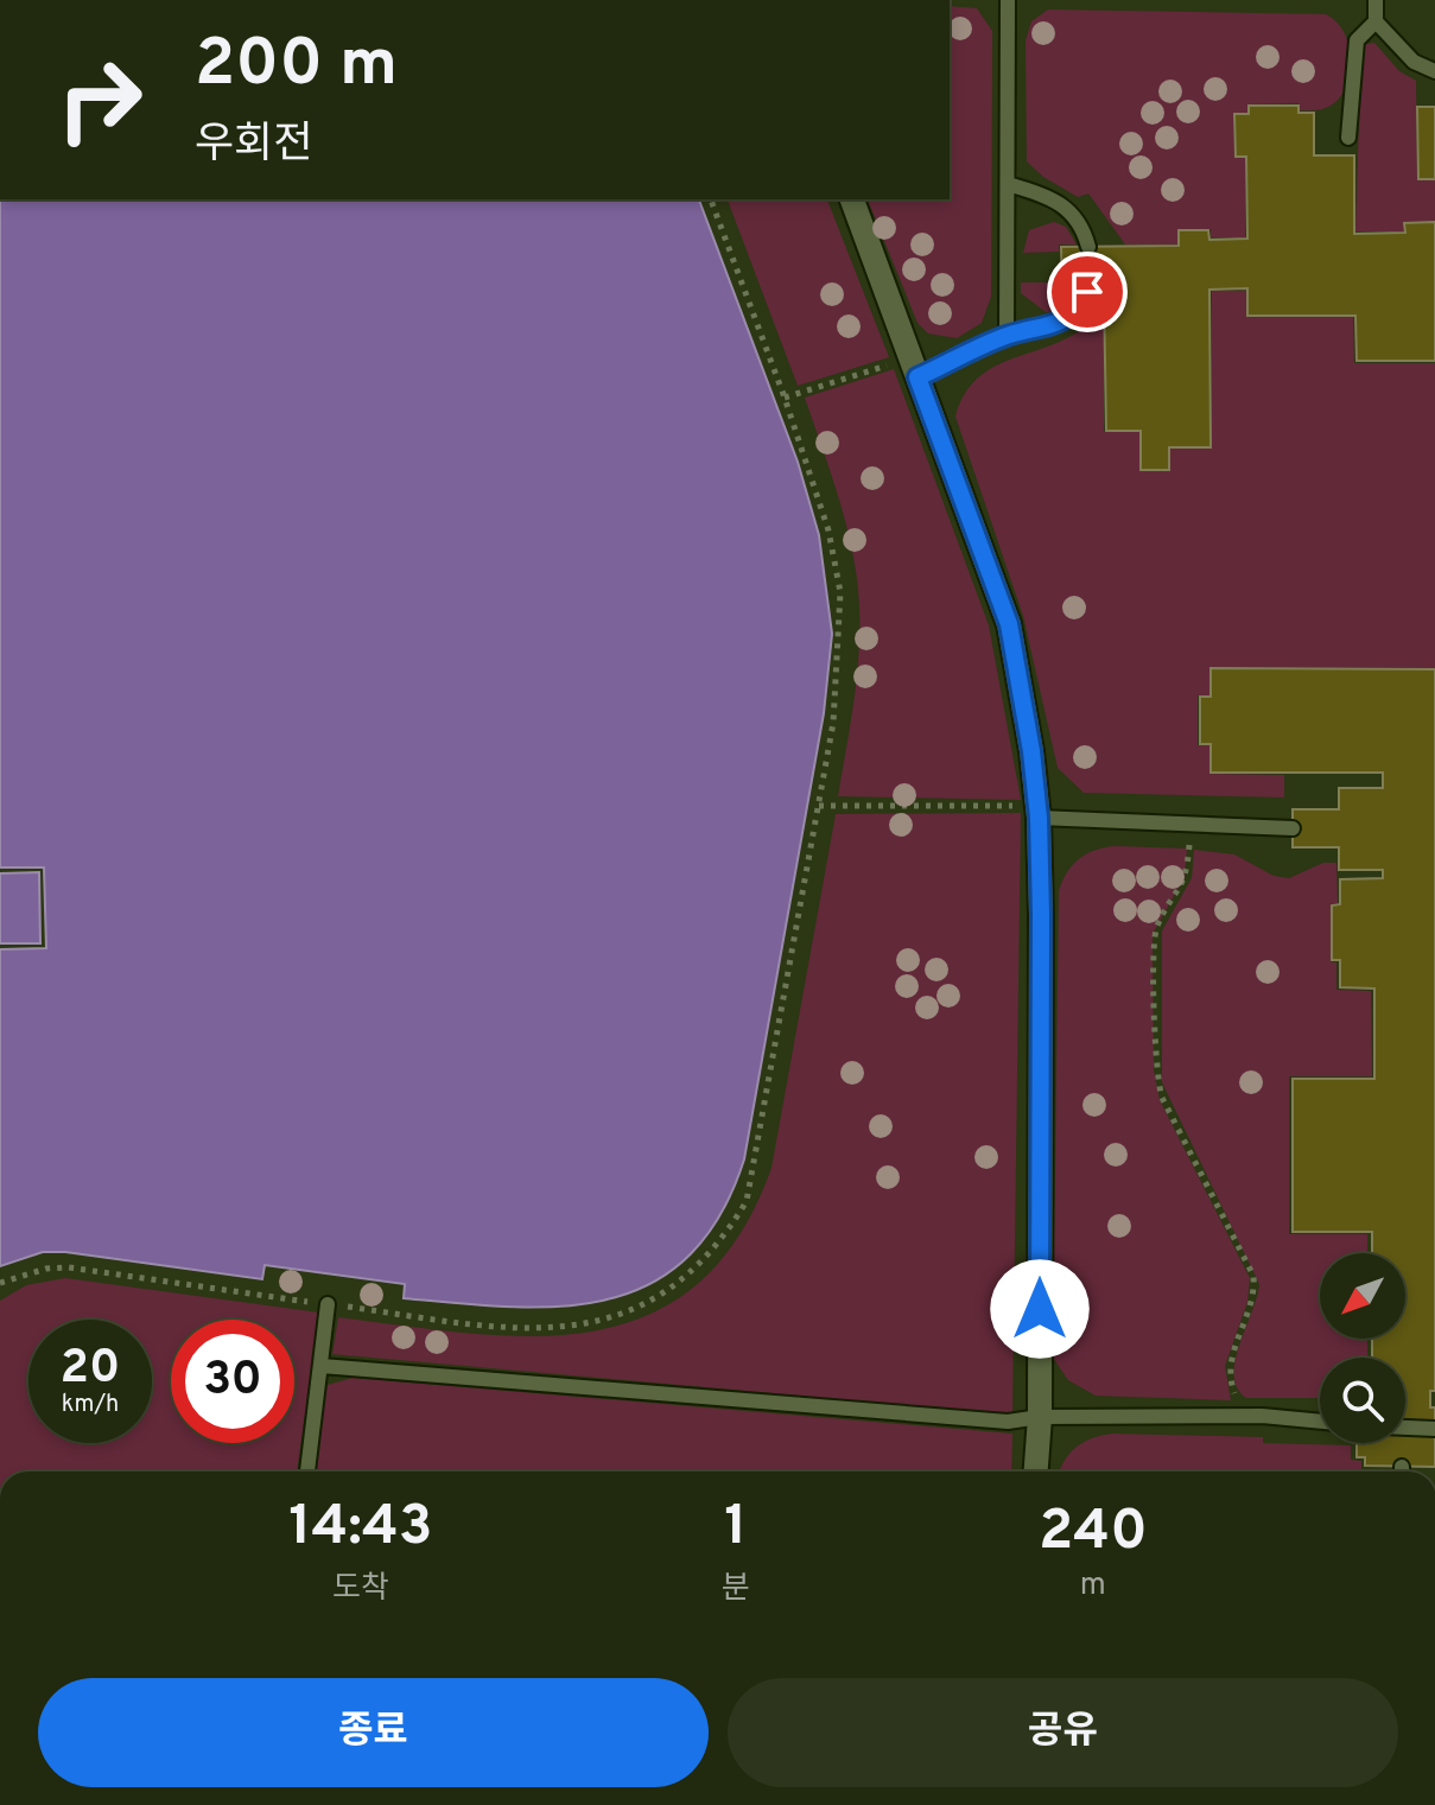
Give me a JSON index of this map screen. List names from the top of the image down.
{
  "north": "bottom left",
  "page": {
    "turn": ["200 m", "우회전"],
    "speed": "20 km/h",
    "limit": "30",
    "eta": [
      "14:43",
      "도착",
      "1",
      "분",
      "240",
      "m"
    ],
    "buttons": ["종료", "공유"]
  }
}
